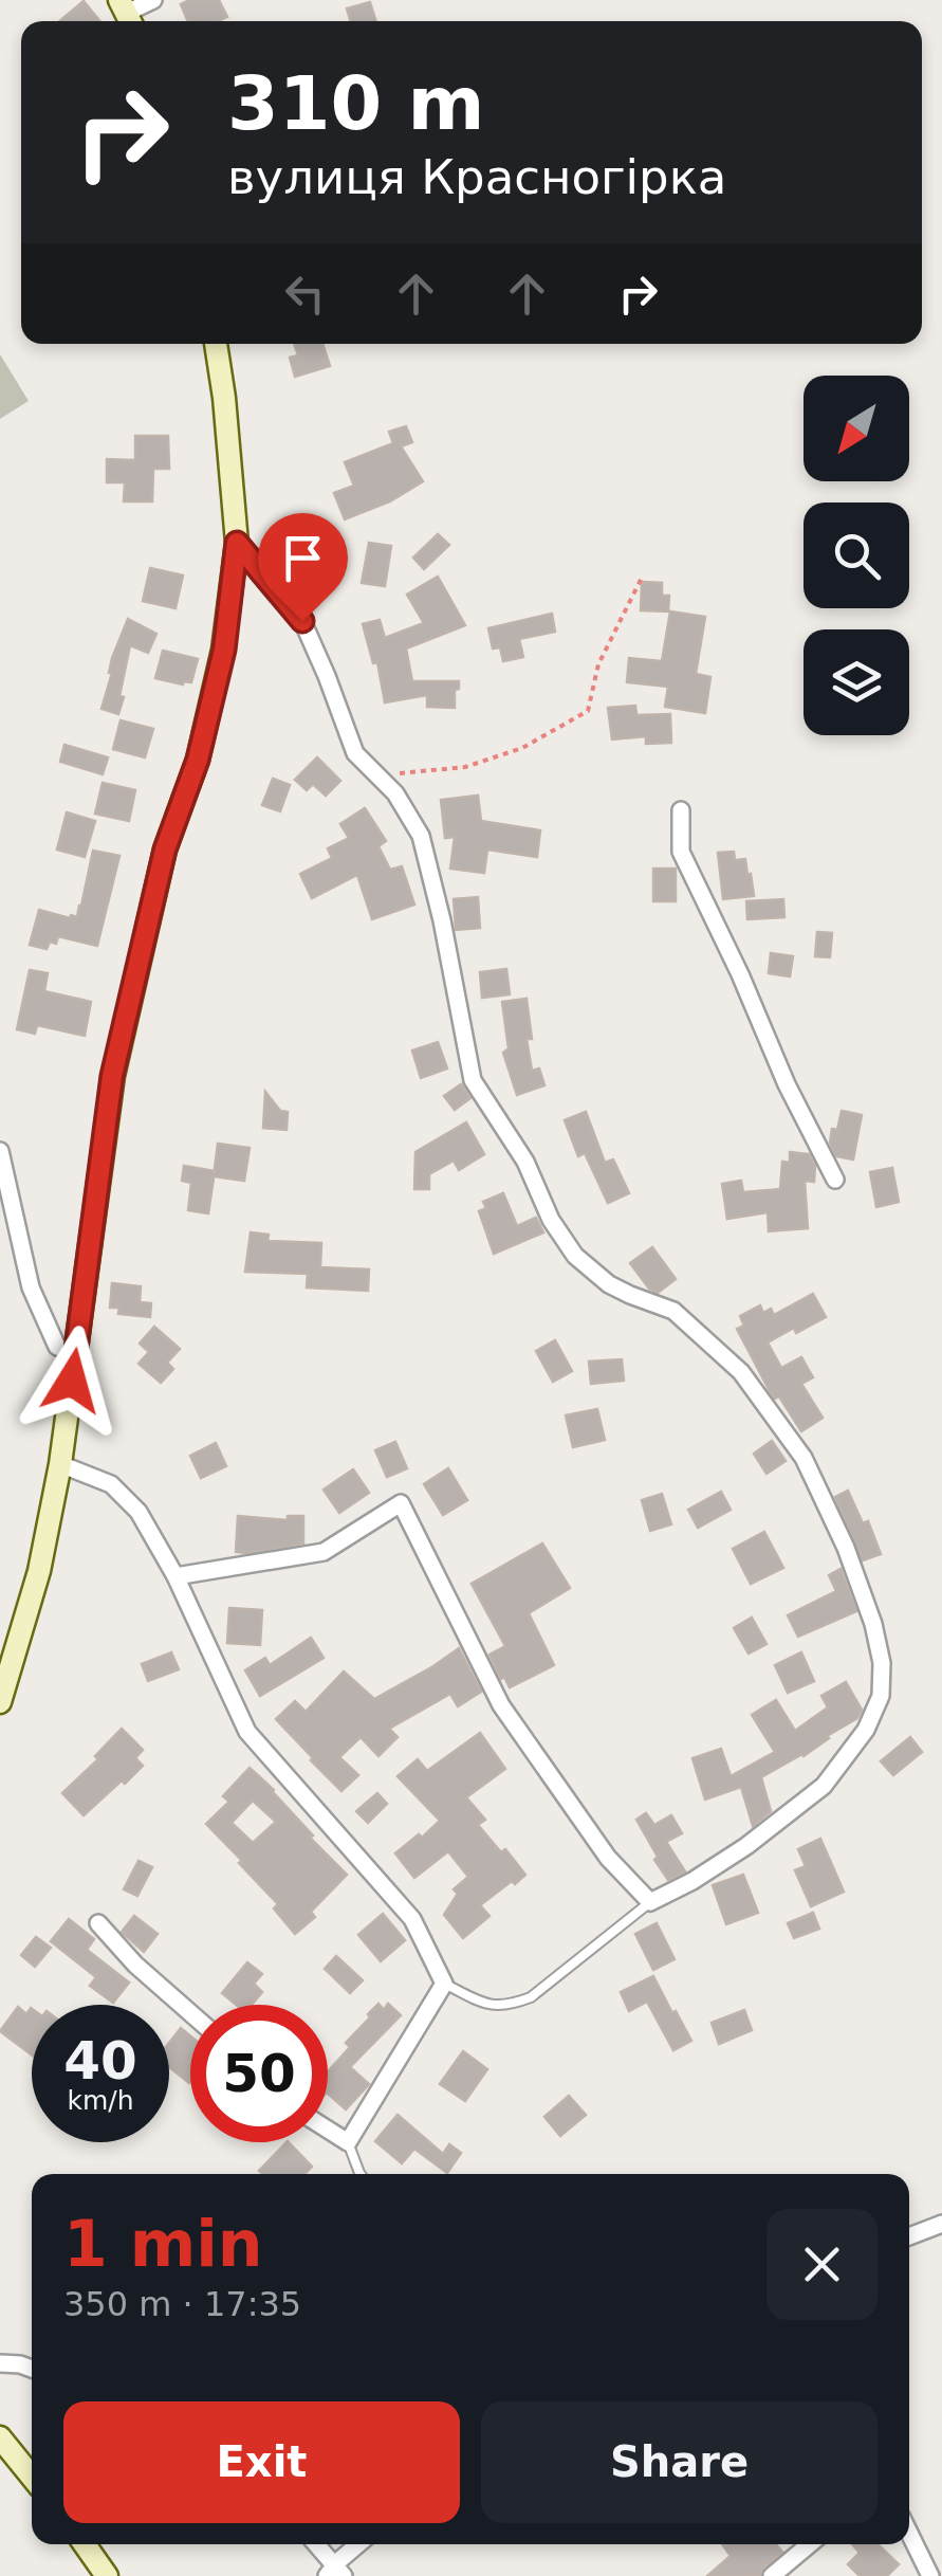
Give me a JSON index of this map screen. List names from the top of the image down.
{
  "north": "bottom left",
  "page": {
    "turn": ["310 m", "вулиця Красногірка"],
    "speed": "40 km/h",
    "limit": "50",
    "heading": ["1 min", "350 m · 17:35"],
    "buttons": ["Exit", "Share"]
  }
}
